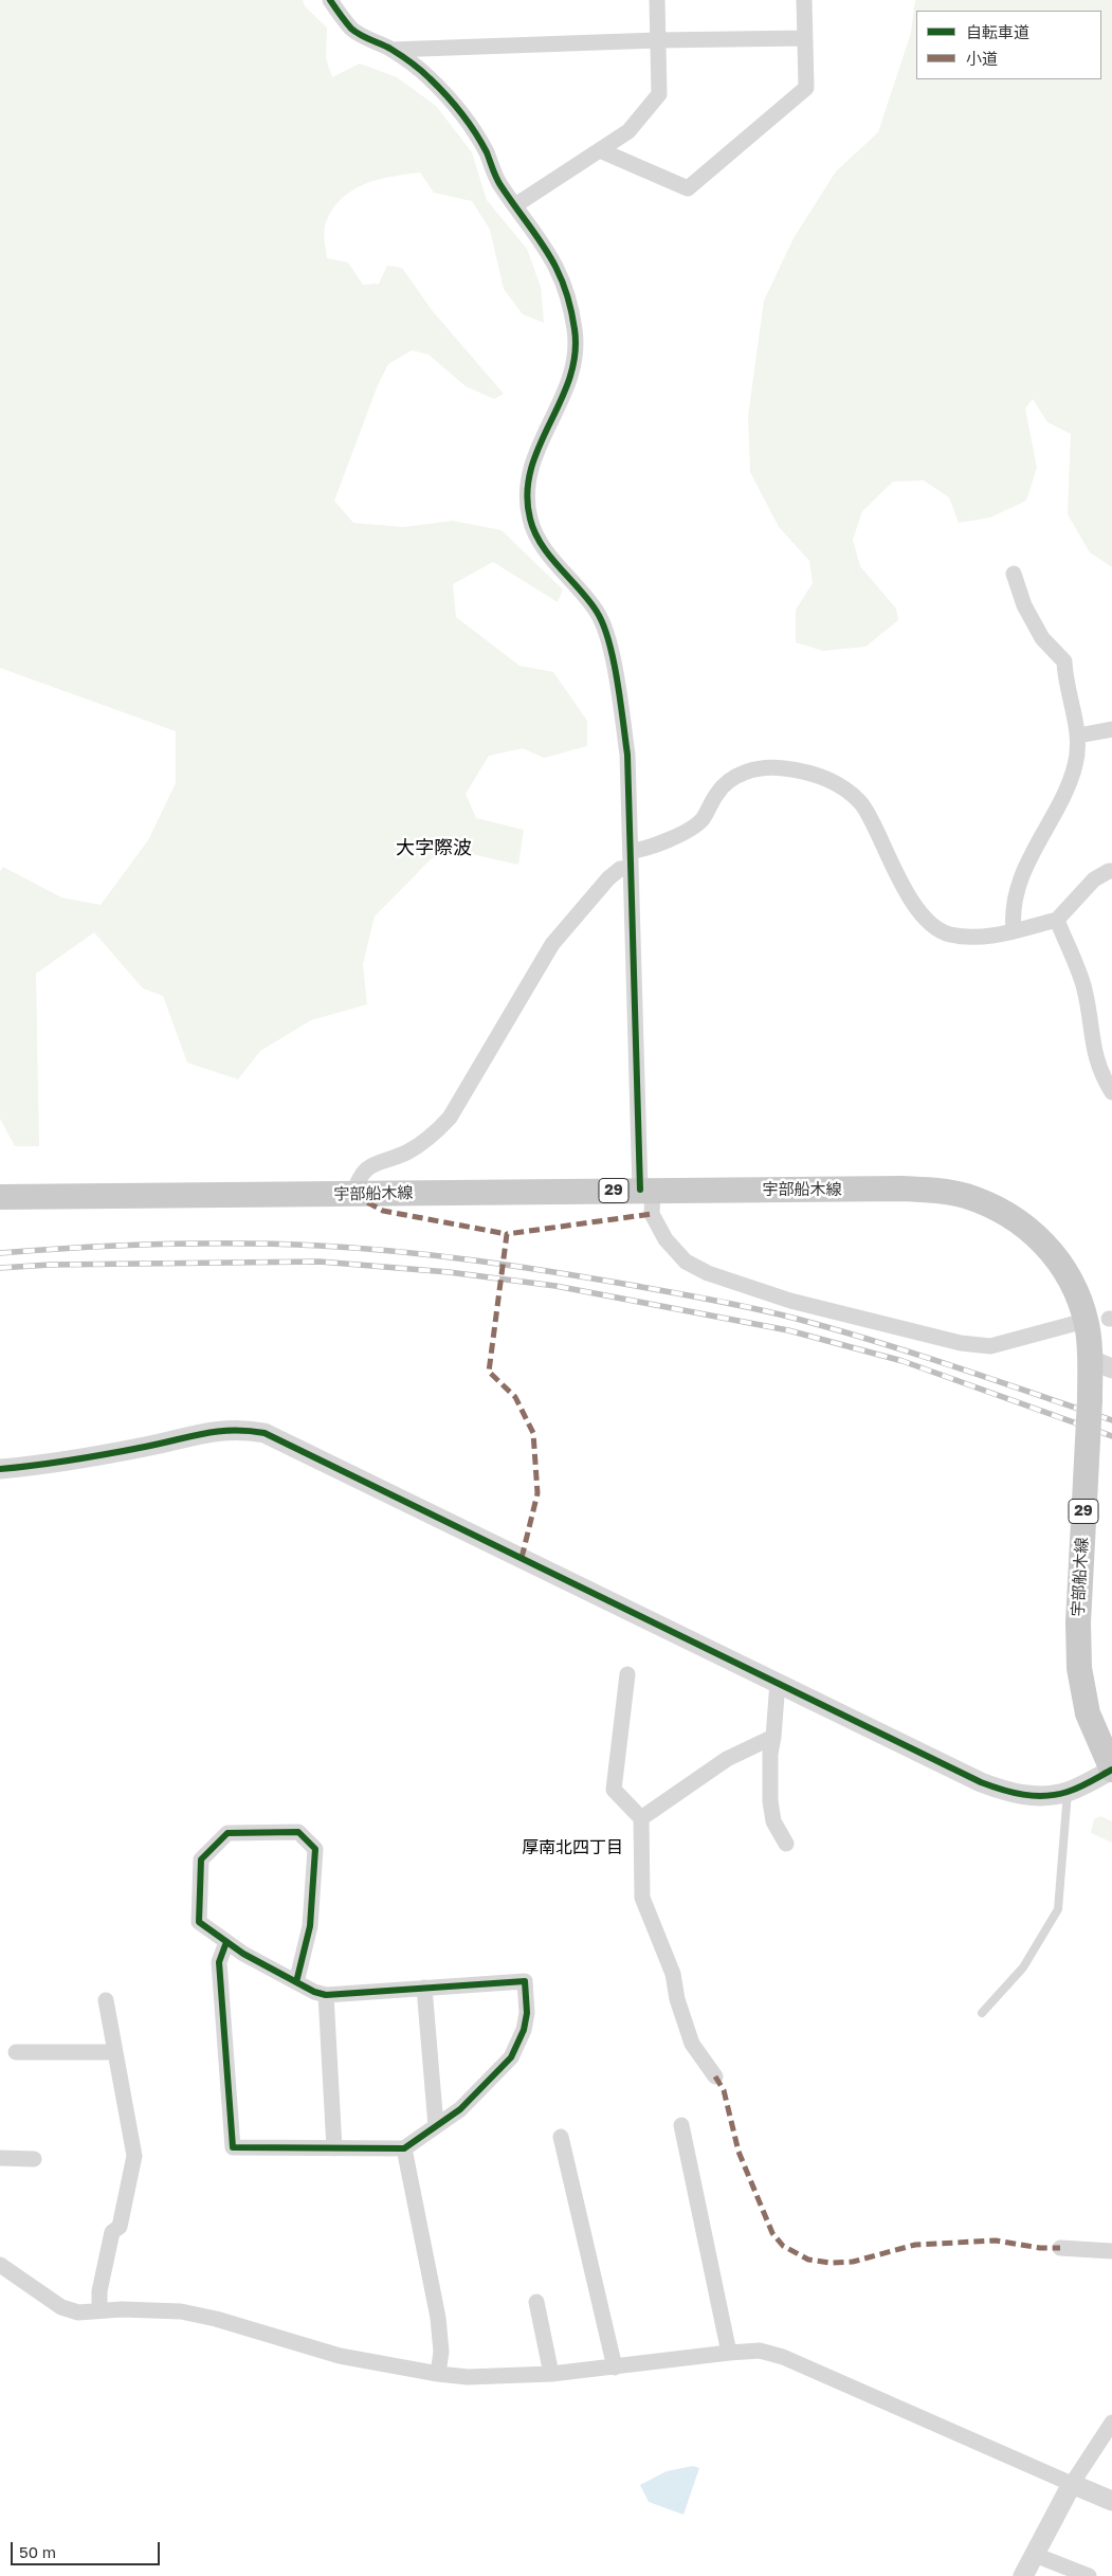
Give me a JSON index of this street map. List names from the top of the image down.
{
  "streets": {
    "main road": ["宇部船木線", "29"]
  },
  "districts": ["大字際波", "厚南北四丁目"],
  "legend": ["自転車道", "小道"],
  "scale_bar": "50 m"
}
